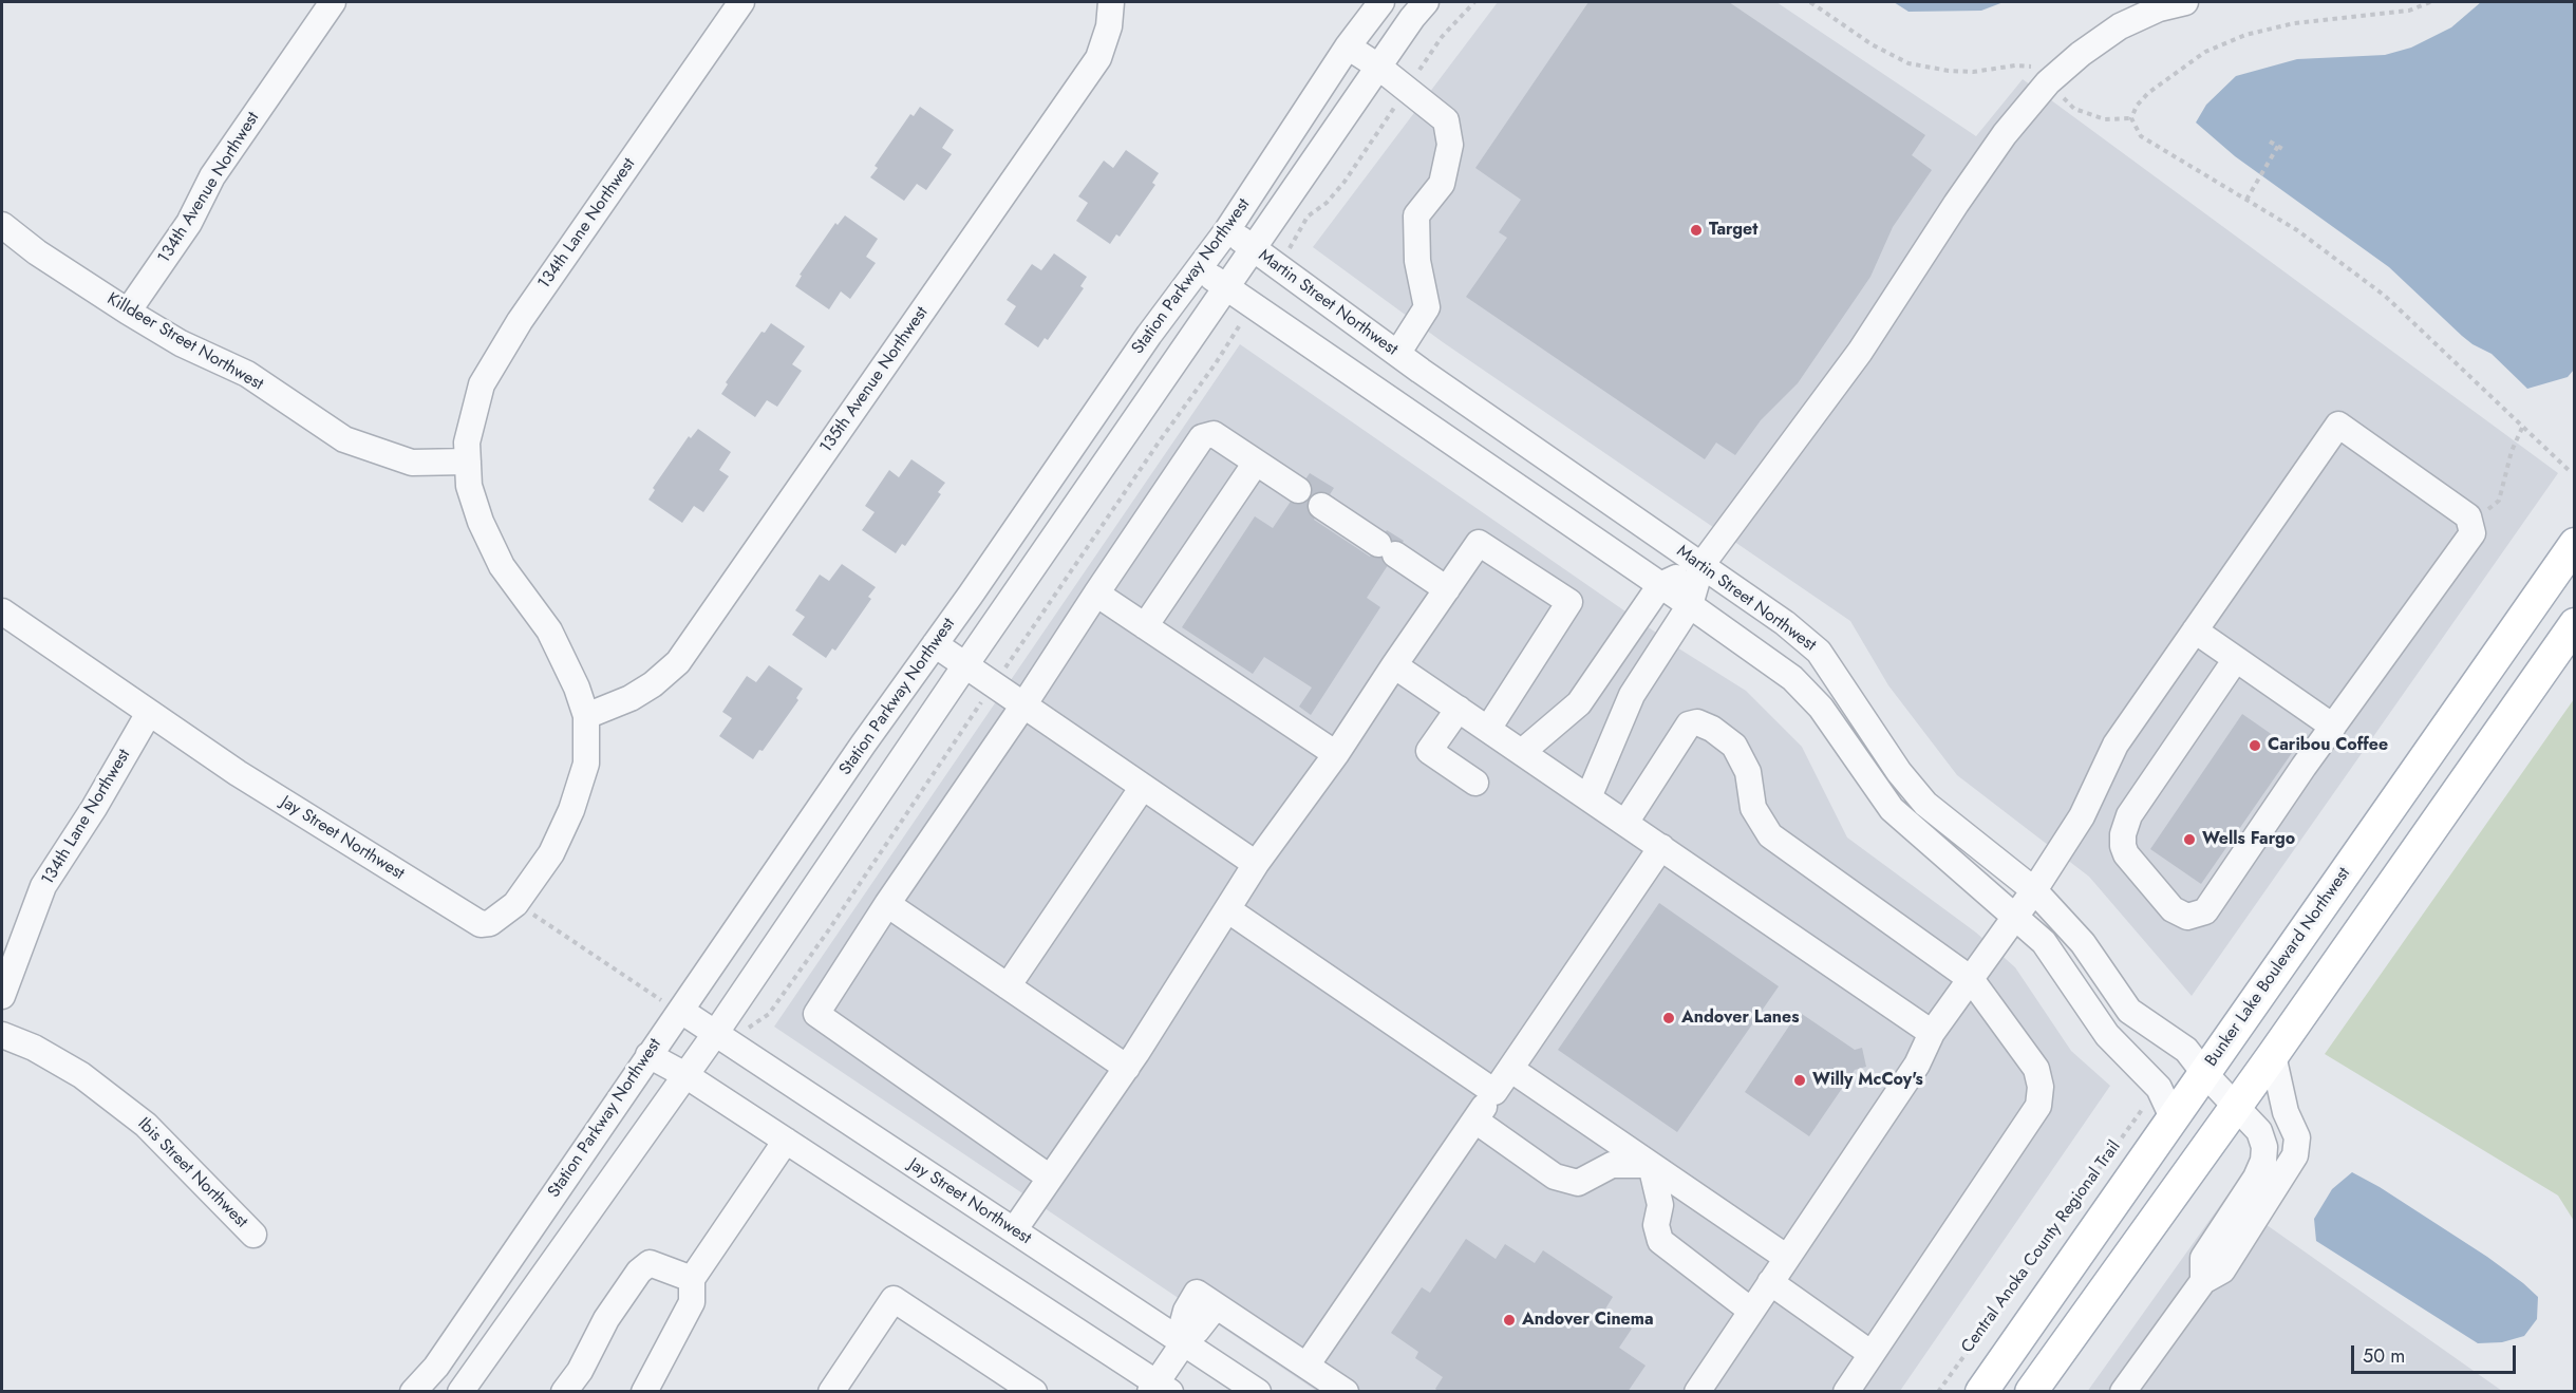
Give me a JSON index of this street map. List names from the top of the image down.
{
  "streets": {
    "main road": ["Bunker Lake Boulevard Northwest"],
    "street": [
      "134th Avenue Northwest",
      "134th Lane Northwest",
      "Station Parkway Northwest",
      "Martin Street Northwest",
      "Killdeer Street Northwest",
      "135th Avenue Northwest",
      "Jay Street Northwest",
      "Ibis Street Northwest"
    ],
    "path": ["Central Anoka County Regional Trail"]
  },
  "crossings": [
    ["134th Avenue Northwest", "Killdeer Street Northwest"],
    ["134th Lane Northwest", "Killdeer Street Northwest"],
    ["134th Lane Northwest", "Jay Street Northwest"],
    ["Station Parkway Northwest", "Martin Street Northwest"],
    ["Station Parkway Northwest", "Jay Street Northwest"],
    ["Martin Street Northwest", "Bunker Lake Boulevard Northwest"],
    ["135th Avenue Northwest", "Jay Street Northwest"],
    ["Bunker Lake Boulevard Northwest", "Central Anoka County Regional Trail"]
  ],
  "places": [
    "Target",
    "Caribou Coffee",
    "Wells Fargo",
    "Andover Lanes",
    "Willy McCoy's",
    "Andover Cinema"
  ],
  "scale_bar": "50 m"
}
